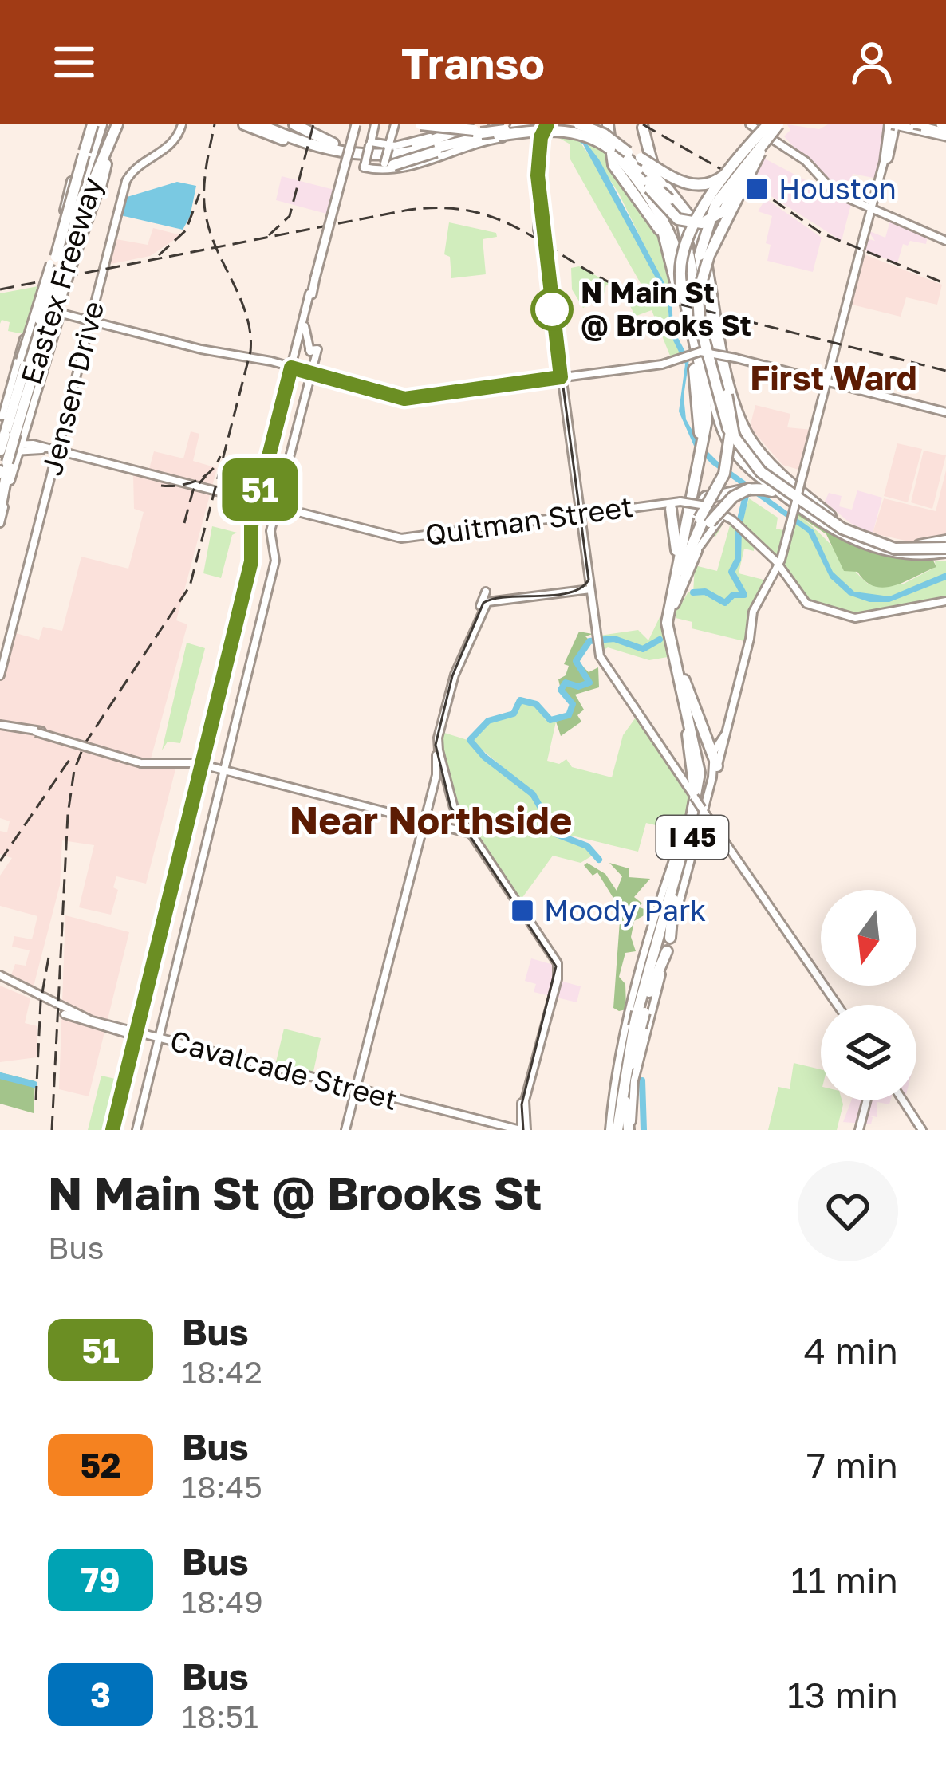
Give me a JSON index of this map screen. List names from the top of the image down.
{
  "streets": {
    "highway": ["Eastex Freeway", "I 45"],
    "main road": ["Jensen Drive", "Quitman Street", "Cavalcade Street"]
  },
  "crossings": [
    ["Eastex Freeway", "Quitman Street"],
    ["Jensen Drive", "Quitman Street"],
    ["Quitman Street", "I 45"]
  ],
  "districts": ["First Ward", "Near Northside"],
  "places": {
    "transit": ["Houston", "Moody Park"],
    "other": ["N Main St @ Brooks St"]
  },
  "lines": ["bus line 51"],
  "north": "bottom",
  "page": {
    "header": "Transo",
    "on_map": "51",
    "heading": ["N Main St @ Brooks St", "Bus"],
    "list": [
      {
        "mark": "51",
        "name": "Bus",
        "note": "18:42",
        "value": "4 min"
      },
      {
        "mark": "52",
        "name": "Bus",
        "note": "18:45",
        "value": "7 min"
      },
      {
        "mark": "79",
        "name": "Bus",
        "note": "18:49",
        "value": "11 min"
      },
      {
        "mark": "3",
        "name": "Bus",
        "note": "18:51",
        "value": "13 min"
      }
    ]
  }
}
